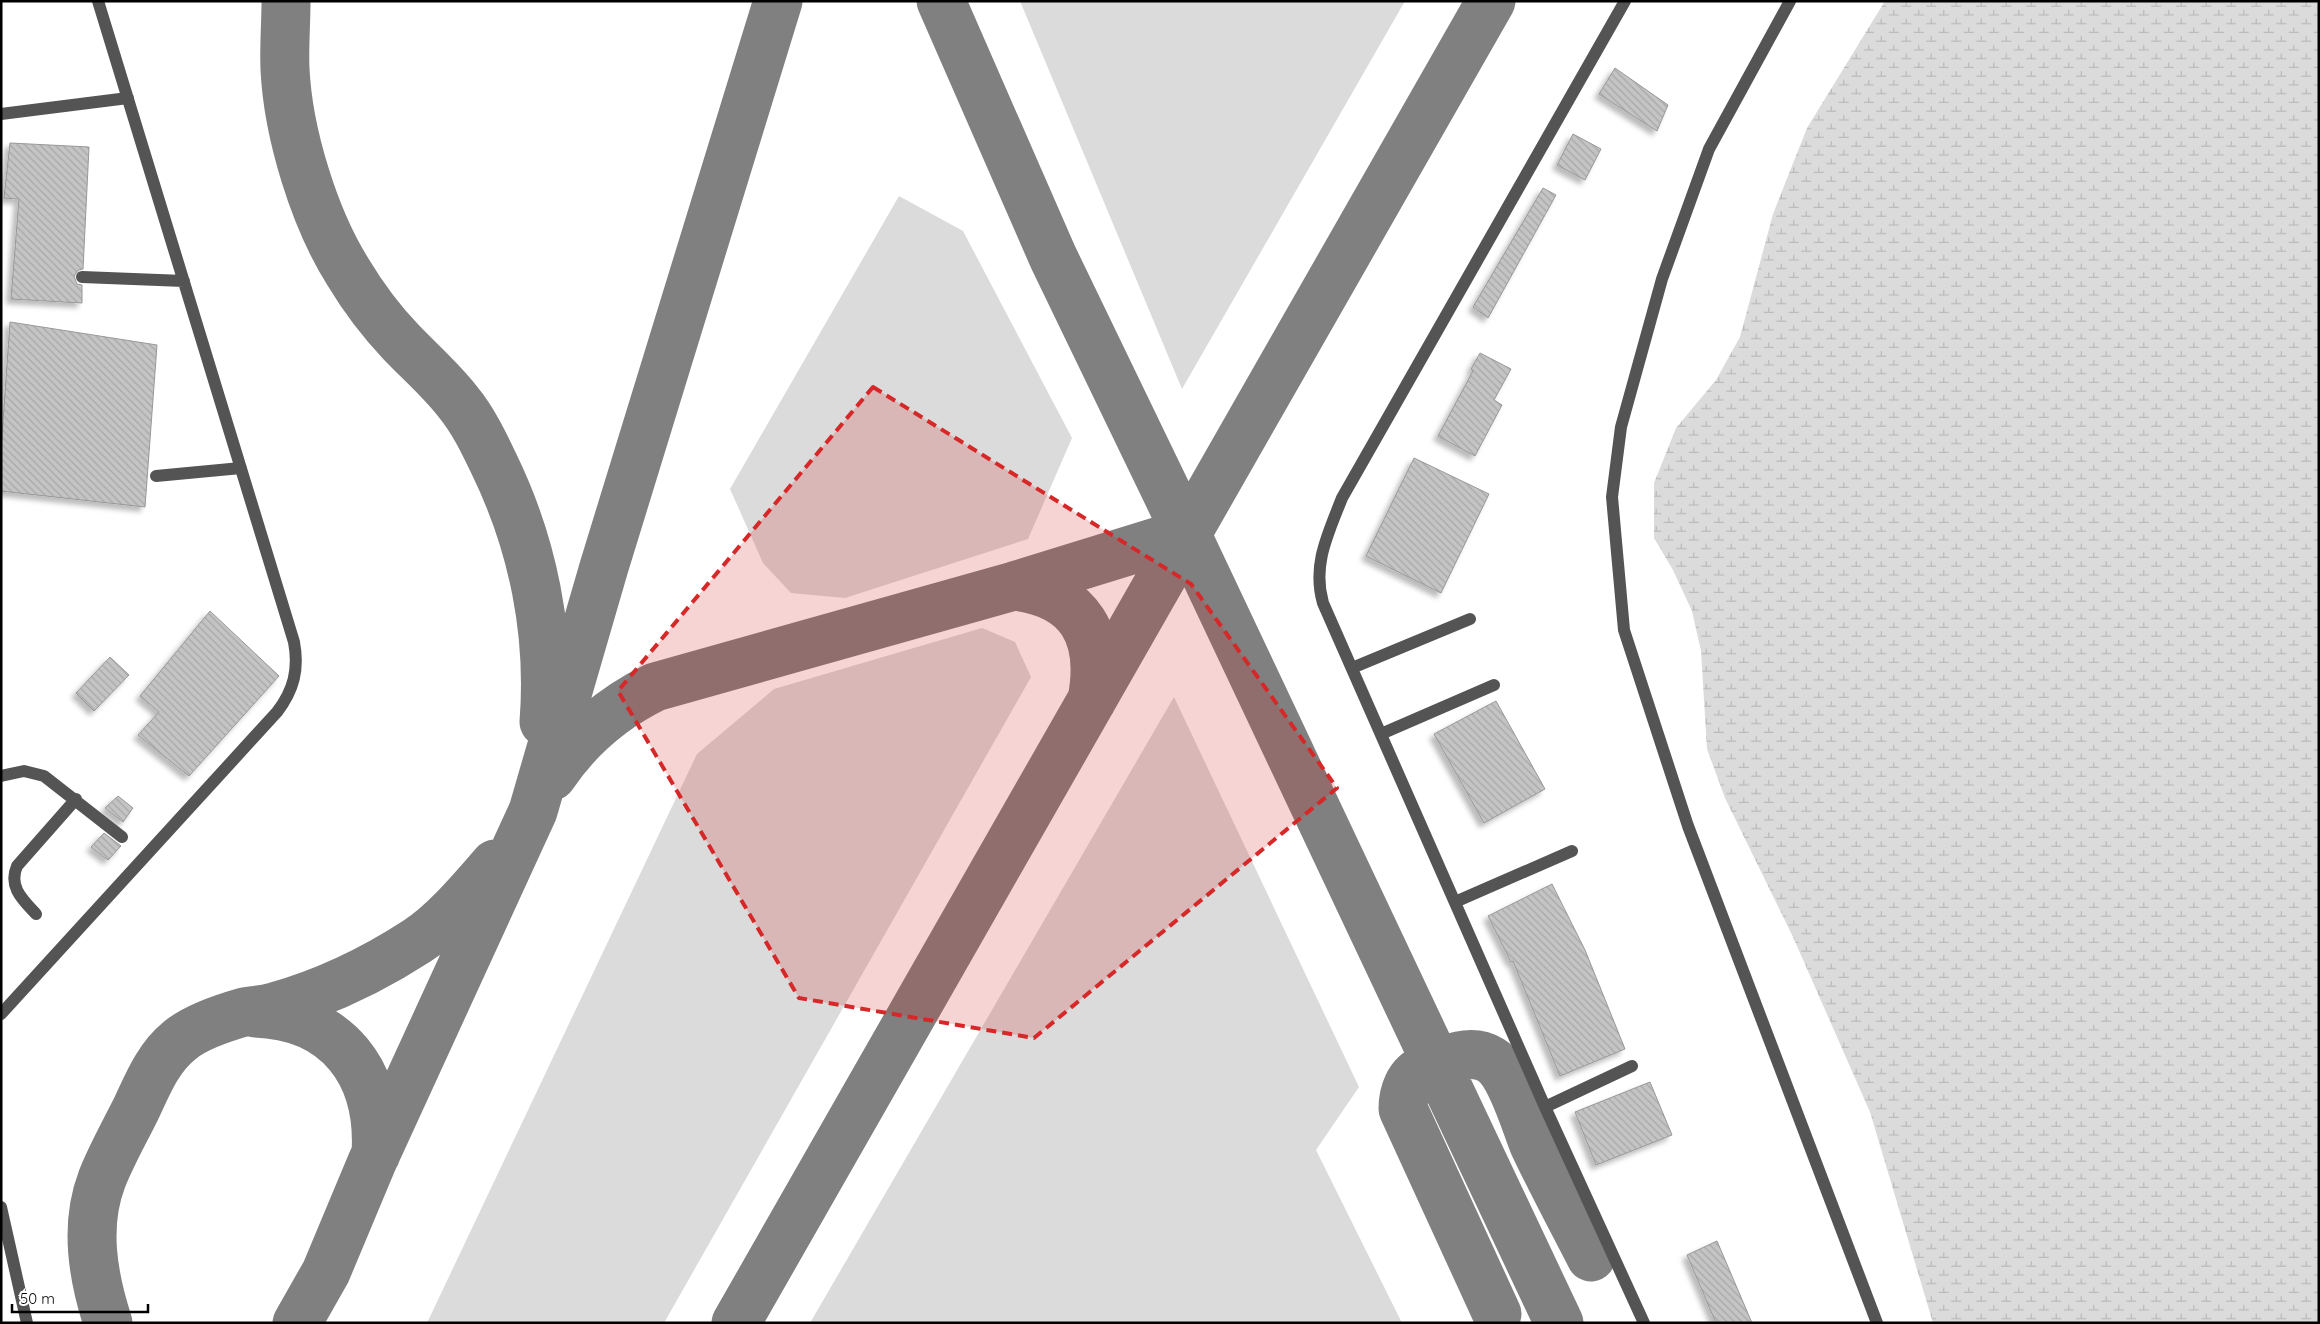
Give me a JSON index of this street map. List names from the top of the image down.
{
  "scale_bar": "50 m"
}
